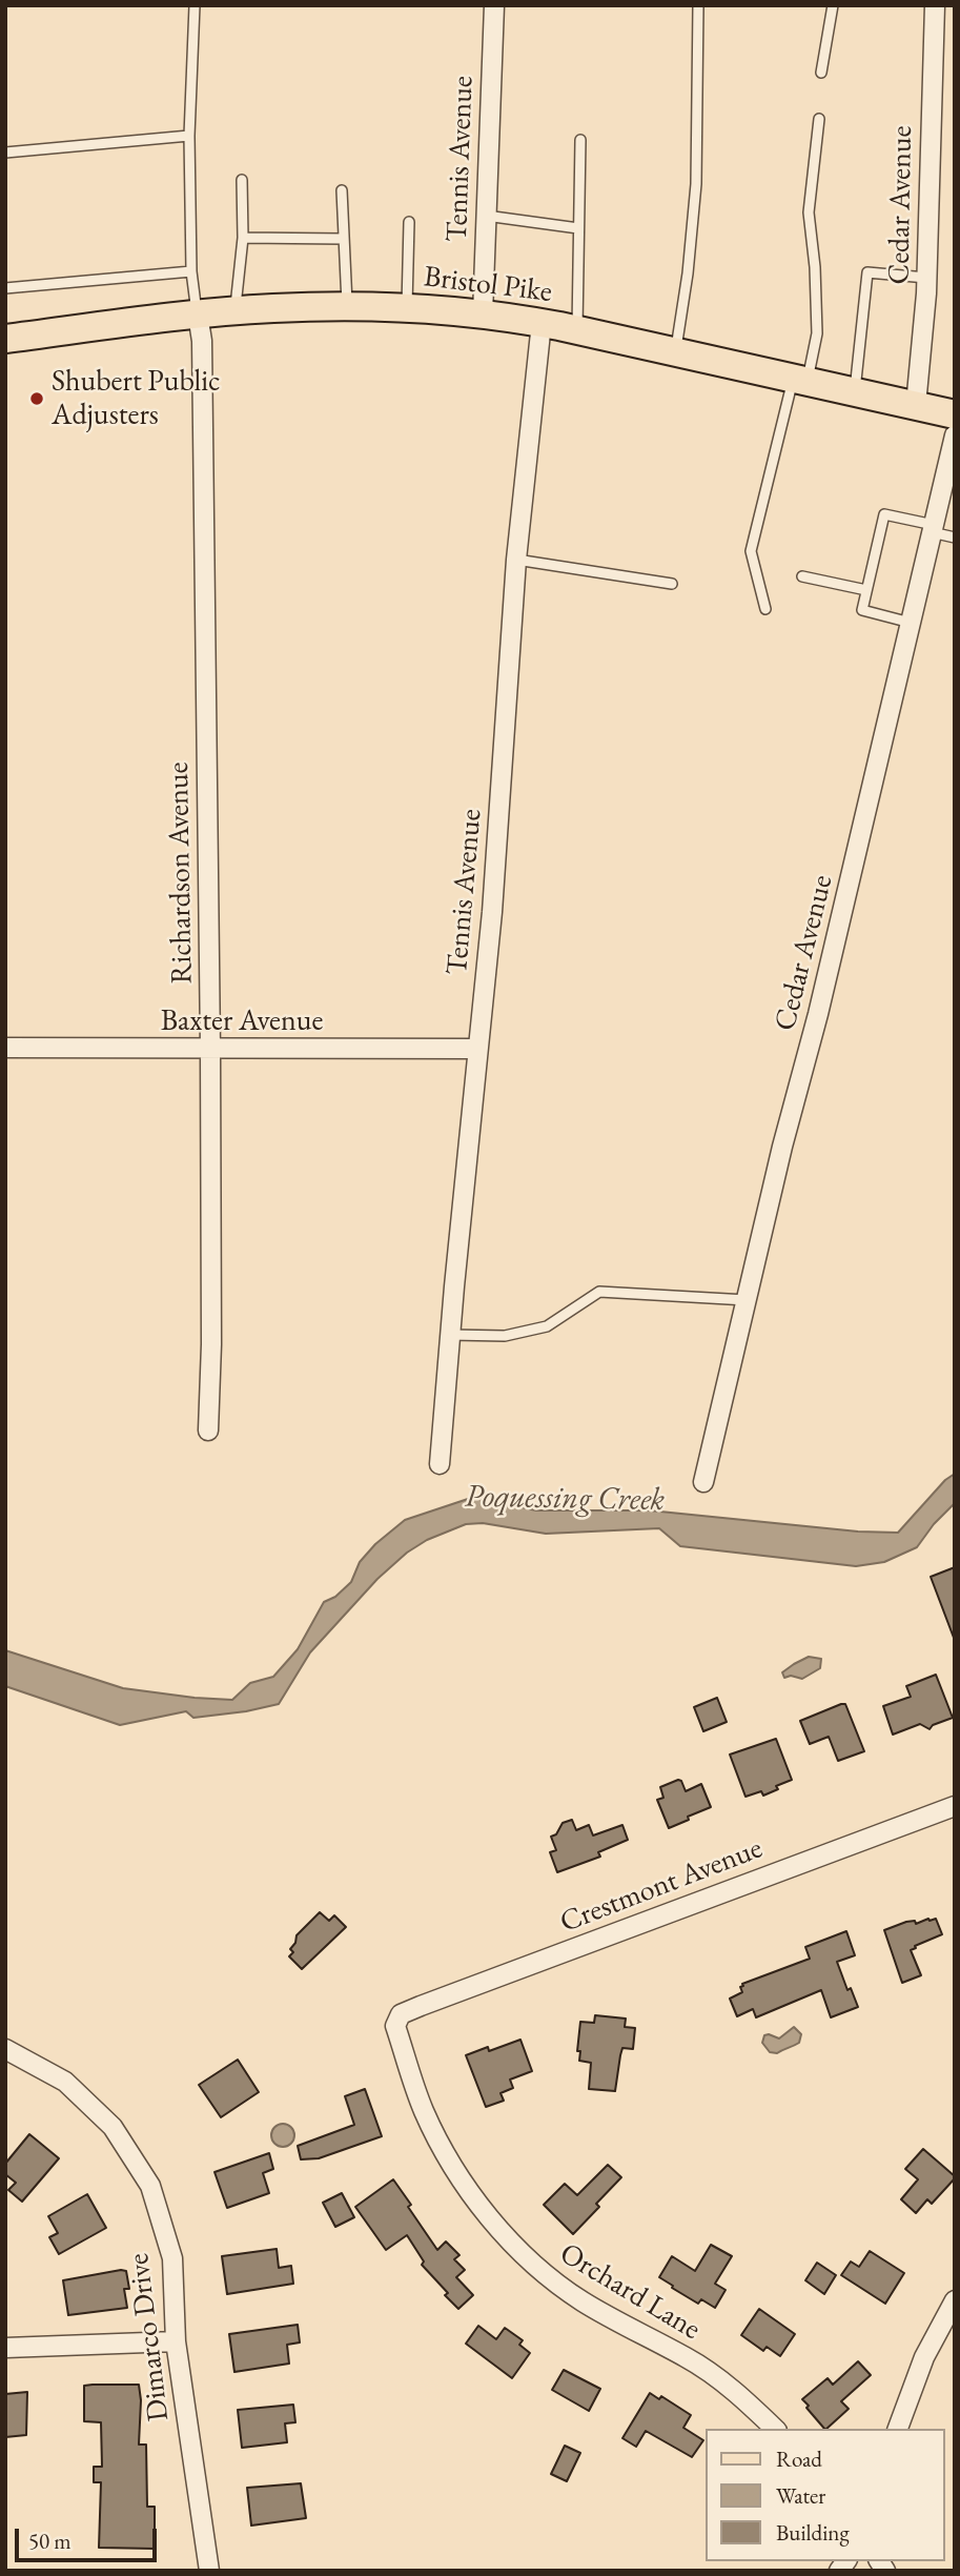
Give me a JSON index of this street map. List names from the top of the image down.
{
  "streets": {
    "main road": ["Bristol Pike"],
    "street": [
      "Tennis Avenue",
      "Cedar Avenue",
      "Richardson Avenue",
      "Baxter Avenue",
      "Crestmont Avenue",
      "Orchard Lane",
      "Dimarco Drive"
    ]
  },
  "crossings": [
    ["Tennis Avenue", "Bristol Pike"],
    ["Tennis Avenue", "Baxter Avenue"],
    ["Cedar Avenue", "Bristol Pike"],
    ["Bristol Pike", "Richardson Avenue"],
    ["Richardson Avenue", "Baxter Avenue"],
    ["Crestmont Avenue", "Orchard Lane"]
  ],
  "water": ["Poquessing Creek"],
  "places": ["Shubert Public Adjusters"],
  "legend": ["Road", "Water", "Building"],
  "scale_bar": "50 m"
}
